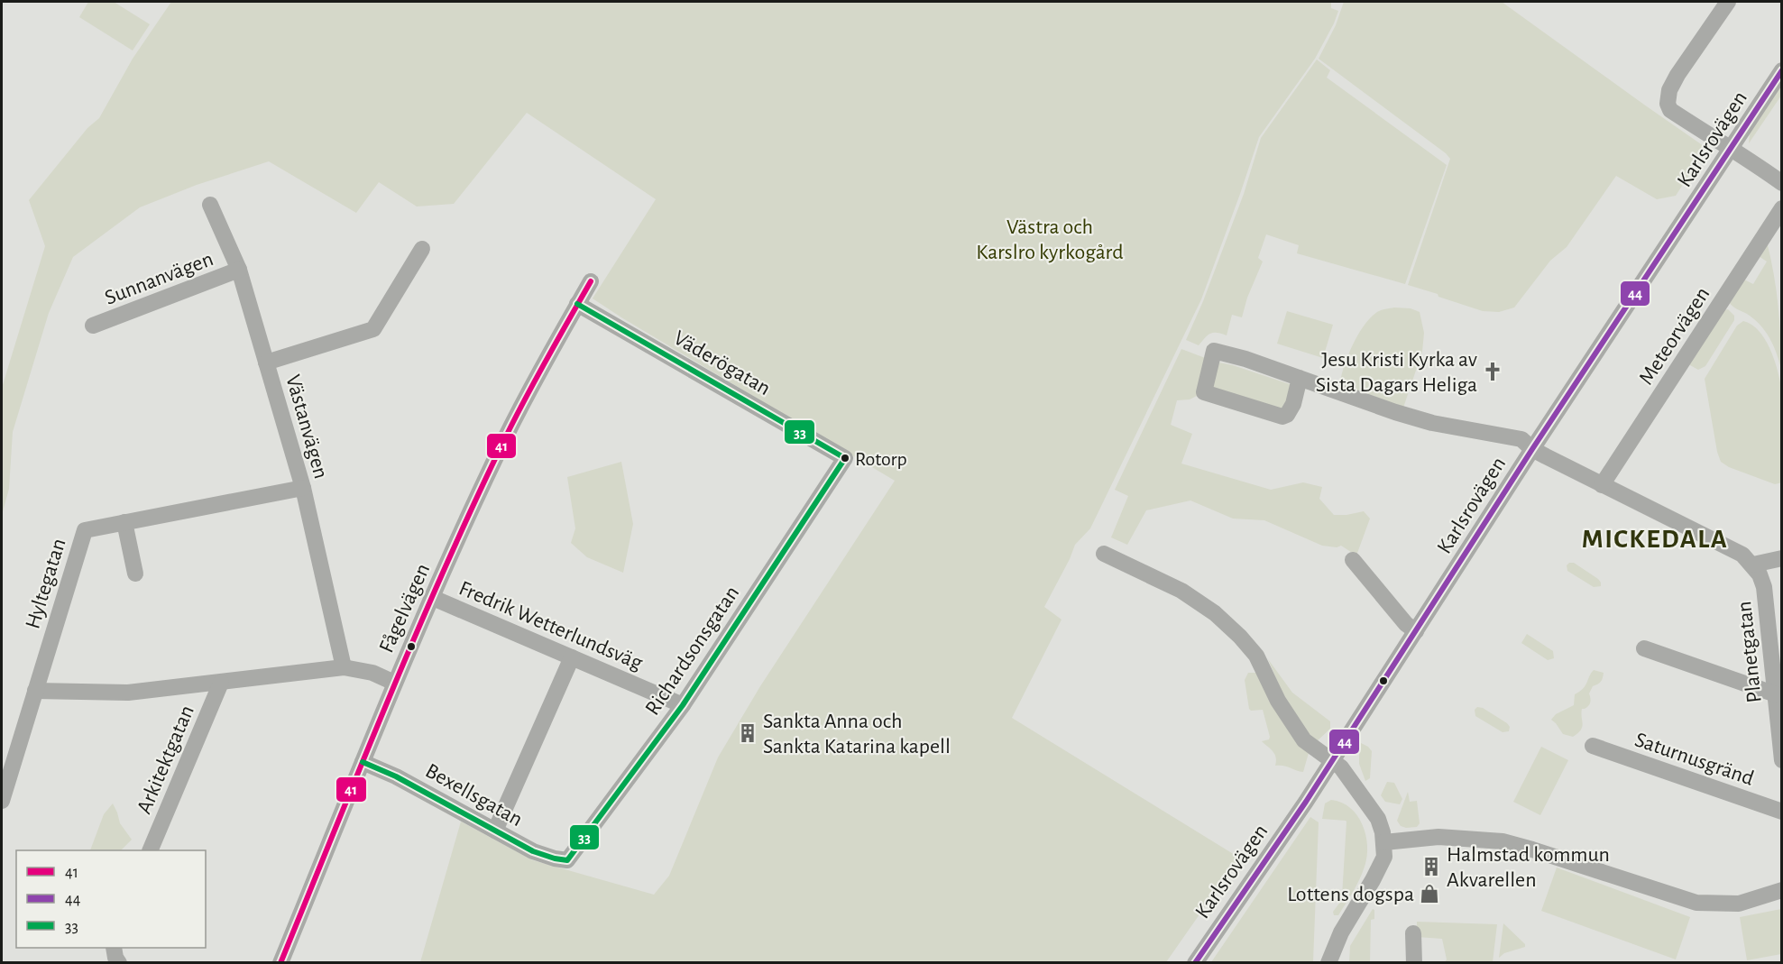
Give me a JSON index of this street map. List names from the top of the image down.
{
  "streets": {
    "street": [
      "Karlsrovägen",
      "Sunnanvägen",
      "Meteorvägen",
      "Väderögatan",
      "Västanvägen",
      "Hyltegatan",
      "Fågelvägen",
      "Fredrik Wetterlundsväg",
      "Richardsonsgatan",
      "Planetgatan",
      "Saturnusgränd",
      "Arkitektgatan",
      "Bexellsgatan"
    ]
  },
  "crossings": [
    ["Karlsrovägen", "Planetgatan"],
    ["Sunnanvägen", "Västanvägen"],
    ["Meteorvägen", "Planetgatan"],
    ["Väderögatan", "Fågelvägen"],
    ["Väderögatan", "Richardsonsgatan"],
    ["Västanvägen", "Hyltegatan"],
    ["Fågelvägen", "Fredrik Wetterlundsväg"],
    ["Fågelvägen", "Bexellsgatan"],
    ["Fredrik Wetterlundsväg", "Richardsonsgatan"],
    ["Richardsonsgatan", "Bexellsgatan"]
  ],
  "districts": ["MICKEDALA"],
  "parks": ["Västra och Karslro kyrkogård"],
  "places": {
    "church": ["Jesu Kristi Kyrka av Sista Dagars Heliga"],
    "other": ["Rotorp"],
    "building": ["Sankta Anna och Sankta Katarina kapell", "Halmstad kommun Akvarellen"],
    "shop": ["Lottens dogspa"]
  },
  "lines": ["transit line 44", "transit line 41", "transit line 33"],
  "legend": ["41", "44", "33"]
}
